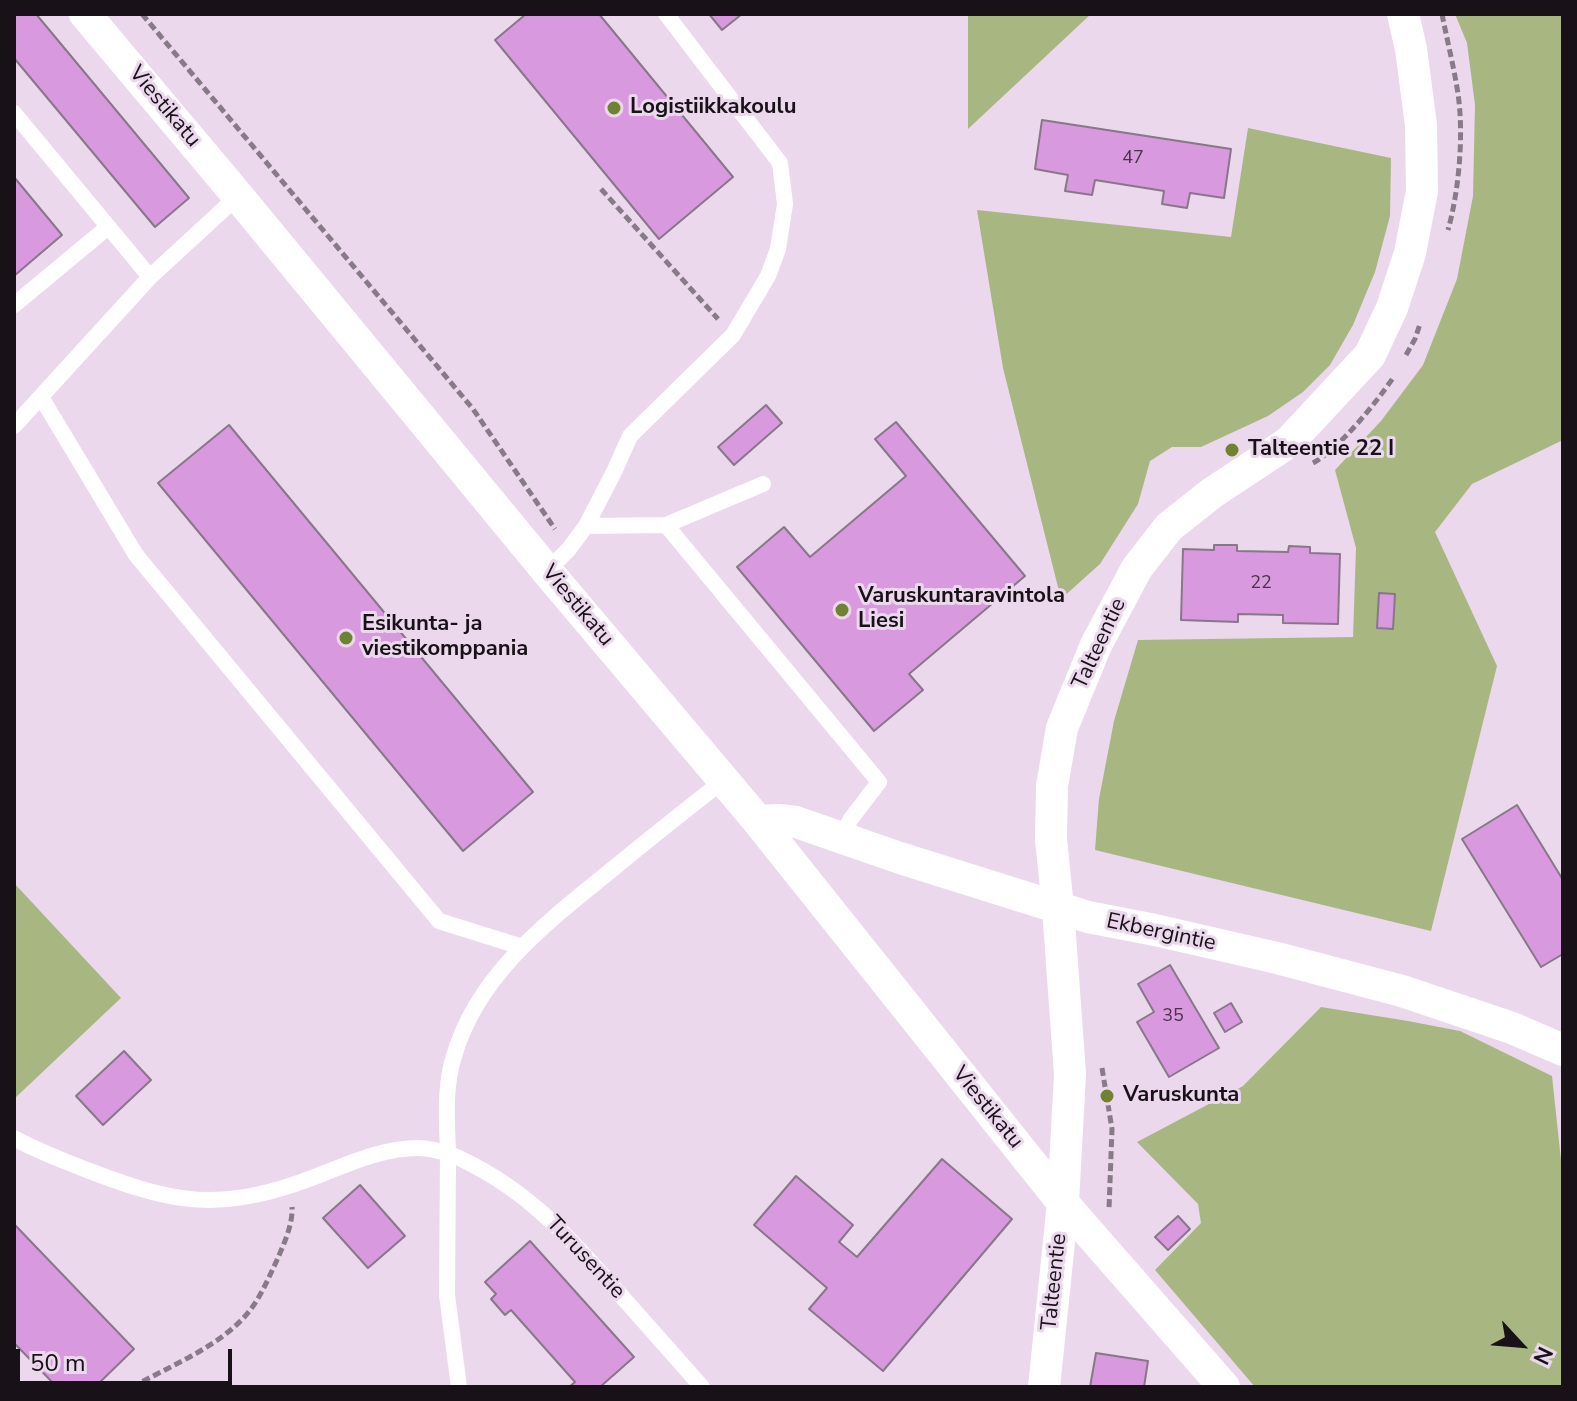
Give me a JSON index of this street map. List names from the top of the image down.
{
  "streets": {
    "street": ["Viestikatu", "Talteentie", "Ekbergintie"],
    "lane": ["Turusentie"]
  },
  "crossings": [
    ["Viestikatu", "Talteentie"],
    ["Viestikatu", "Ekbergintie"],
    ["Talteentie", "Ekbergintie"]
  ],
  "places": [
    "Logistiikkakoulu",
    "Talteentie 22 I",
    "Varuskuntaravintola Liesi",
    "Esikunta- ja viestikomppania",
    "Varuskunta"
  ],
  "house_numbers": ["47", "22", "35"],
  "scale_bar": "50 m",
  "north": "bottom right"
}
